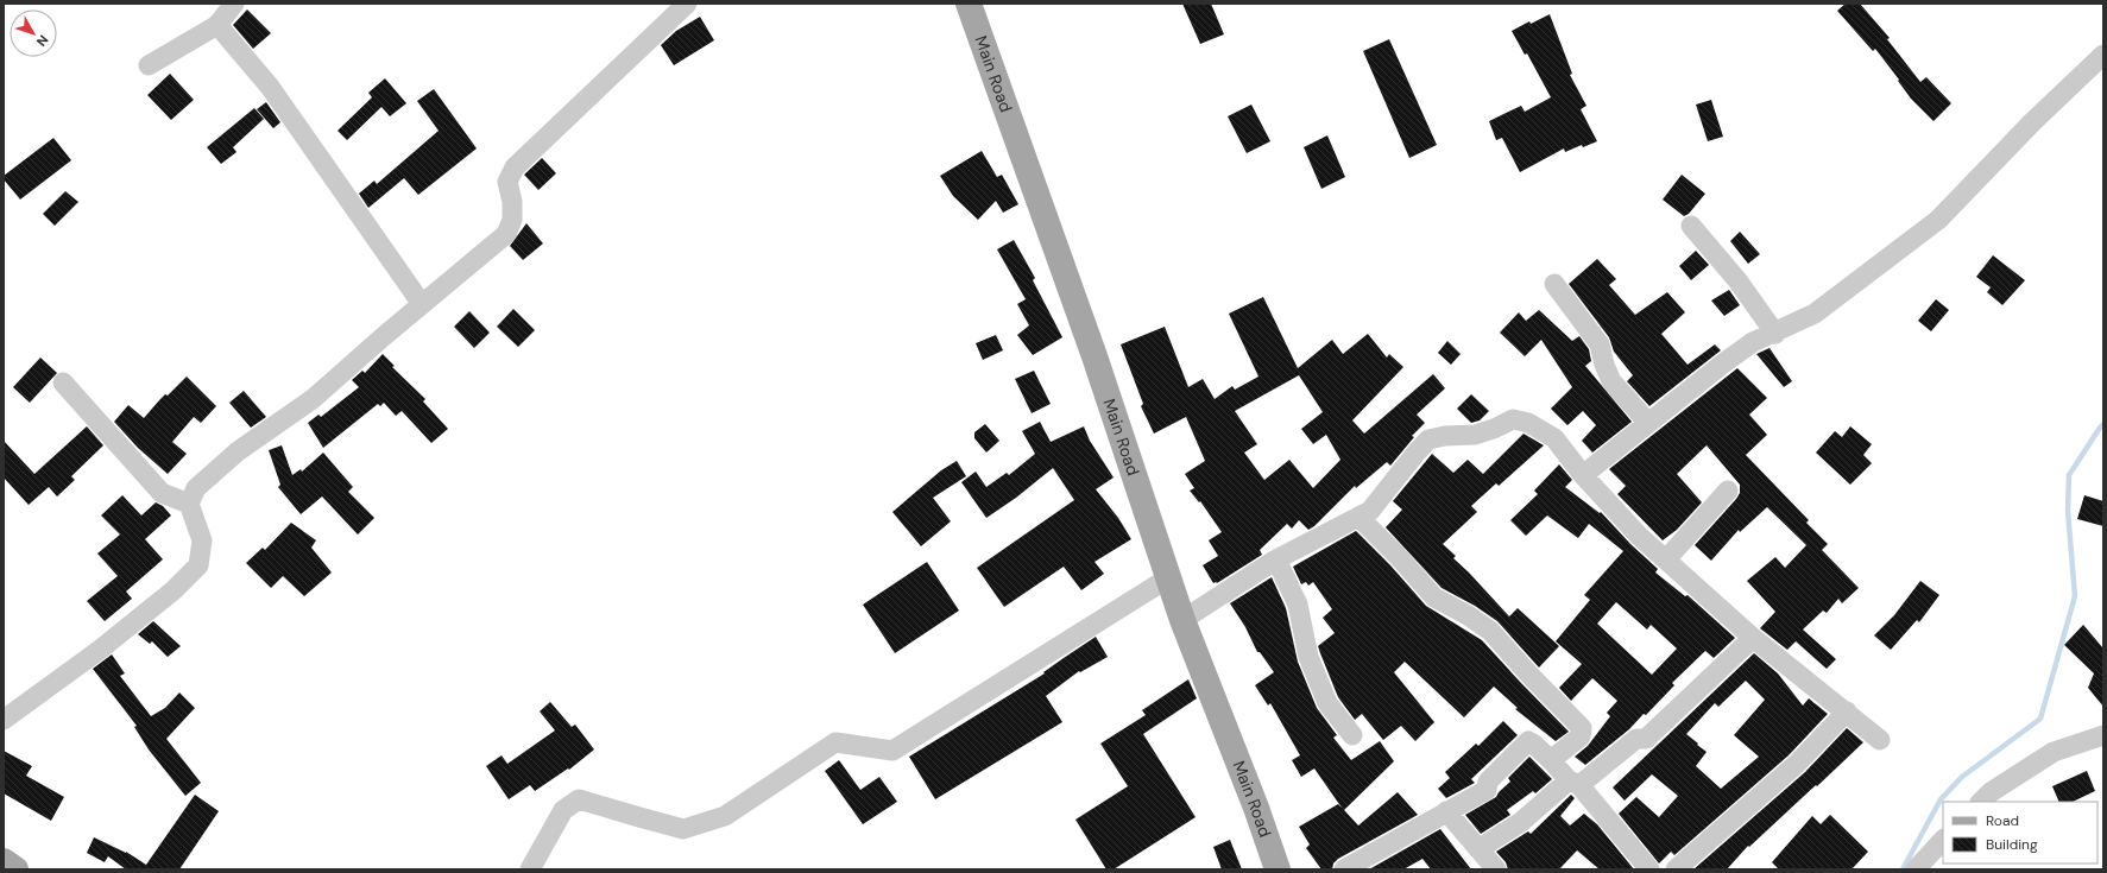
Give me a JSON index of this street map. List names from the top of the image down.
{
  "streets": {
    "main road": ["Main Road"]
  },
  "legend": ["Road", "Building"],
  "north": "bottom right"
}
